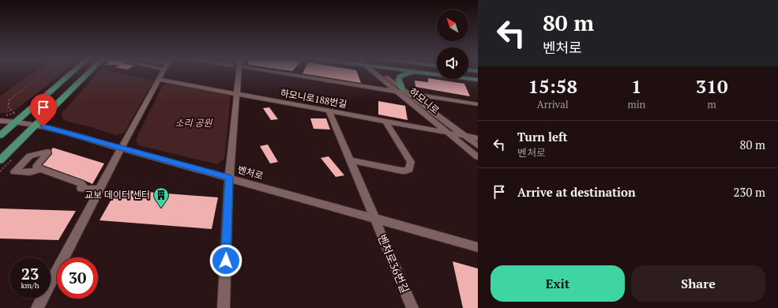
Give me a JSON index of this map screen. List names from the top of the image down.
{
  "streets": {
    "street": [
      "하모니로188번길",
      "하모니로",
      "벤처로",
      "벤처로36번길"
    ]
  },
  "crossings": [
    ["하모니로188번길", "하모니로"],
    ["하모니로188번길", "벤처로36번길"],
    ["벤처로", "벤처로36번길"]
  ],
  "parks": ["소리 공원"],
  "places": {
    "building": ["교보 데이터 센터"]
  },
  "north": "top left",
  "page": {
    "turn": ["80 m", "벤처로"],
    "eta": [
      "15:58",
      "Arrival",
      "1",
      "min",
      "310",
      "m"
    ],
    "list": [
      {
        "name": "Turn left",
        "note": "벤처로",
        "value": "80 m"
      },
      {
        "name": "Arrive at destination",
        "value": "230 m"
      }
    ],
    "speed": "23 km/h",
    "limit": "30",
    "buttons": ["Exit", "Share"]
  }
}
